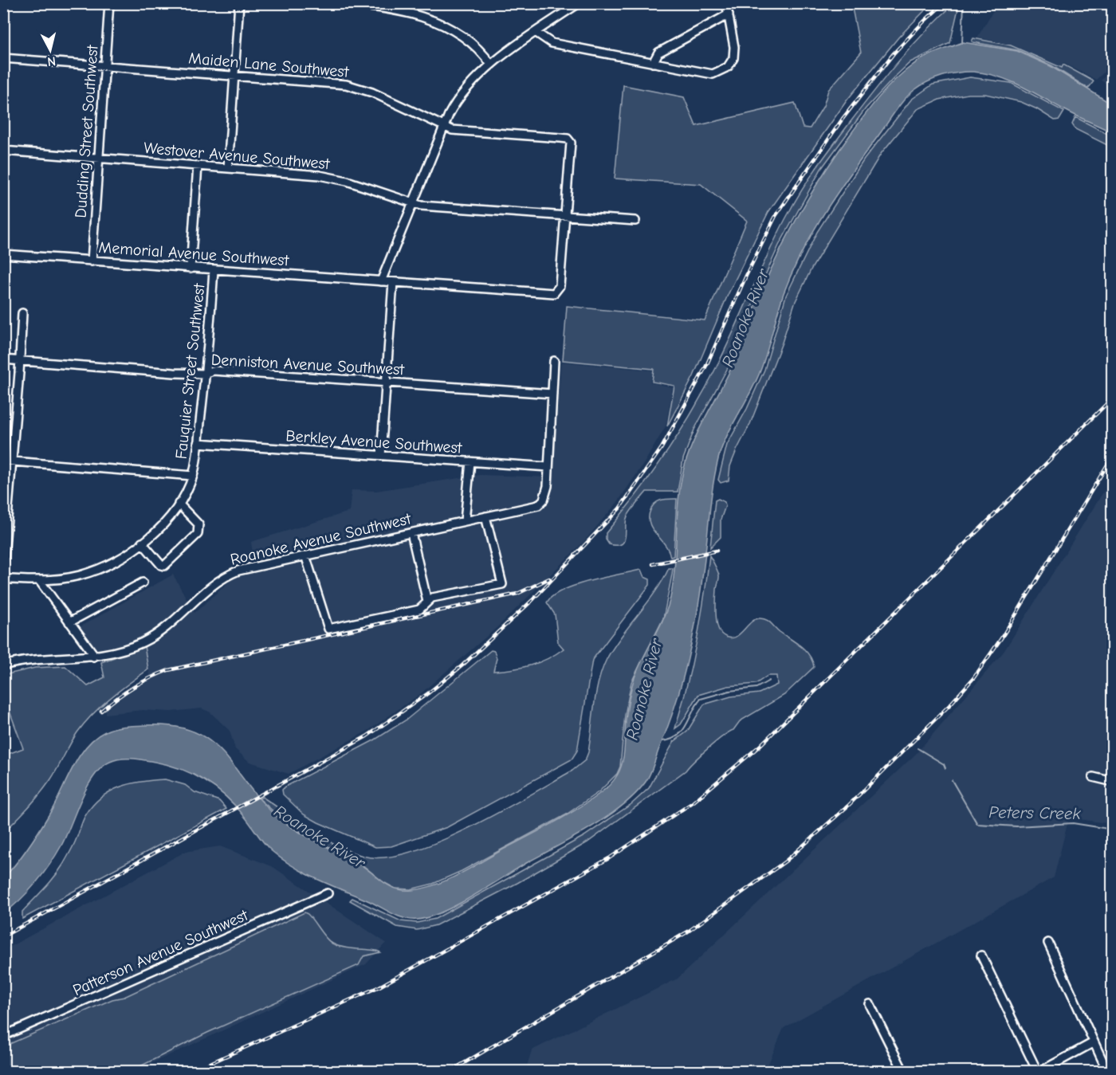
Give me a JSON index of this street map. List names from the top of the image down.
{
  "streets": {
    "street": [
      "Maiden Lane Southwest",
      "Dudding Street Southwest",
      "Westover Avenue Southwest",
      "Memorial Avenue Southwest",
      "Denniston Avenue Southwest",
      "Fauquier Street Southwest",
      "Berkley Avenue Southwest",
      "Roanoke Avenue Southwest",
      "Patterson Avenue Southwest"
    ]
  },
  "crossings": [
    ["Maiden Lane Southwest", "Dudding Street Southwest"],
    ["Maiden Lane Southwest", "Westover Avenue Southwest"],
    ["Dudding Street Southwest", "Westover Avenue Southwest"],
    ["Dudding Street Southwest", "Memorial Avenue Southwest"],
    ["Westover Avenue Southwest", "Fauquier Street Southwest"],
    ["Memorial Avenue Southwest", "Fauquier Street Southwest"],
    ["Denniston Avenue Southwest", "Fauquier Street Southwest"],
    ["Denniston Avenue Southwest", "Roanoke Avenue Southwest"],
    ["Fauquier Street Southwest", "Berkley Avenue Southwest"],
    ["Berkley Avenue Southwest", "Roanoke Avenue Southwest"]
  ],
  "water": ["Roanoke River", "Peters Creek"],
  "north": "bottom"
}
